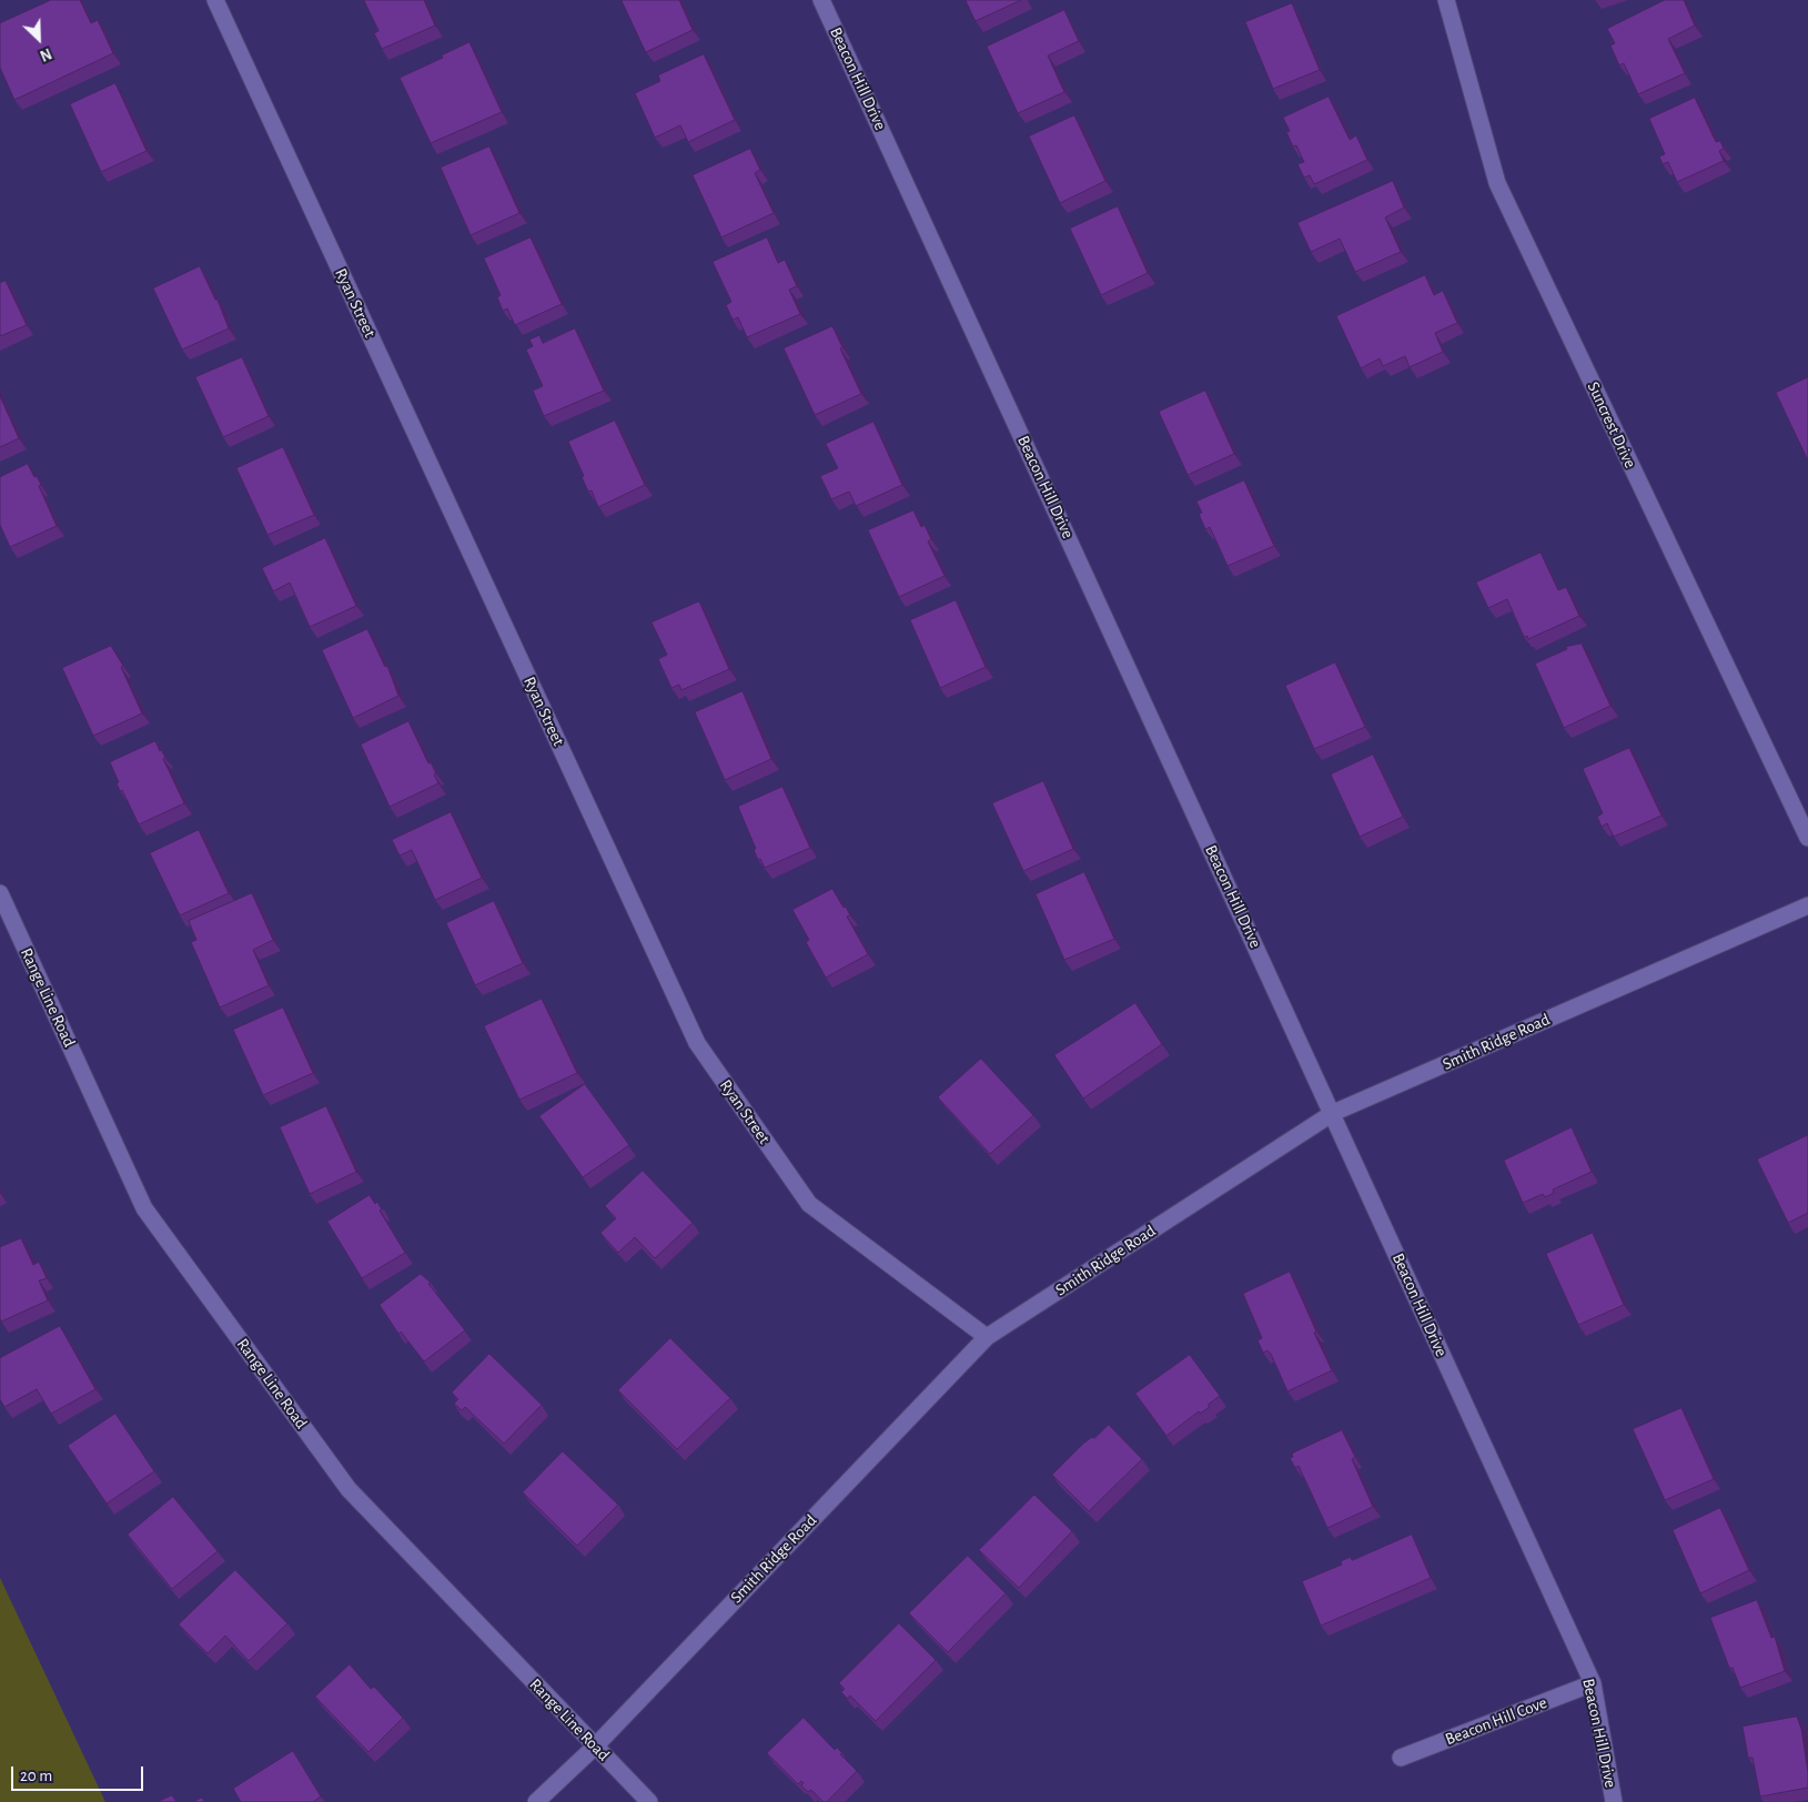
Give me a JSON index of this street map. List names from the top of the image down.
{
  "streets": {
    "street": [
      "Beacon Hill Drive",
      "Ryan Street",
      "Suncrest Drive",
      "Range Line Road",
      "Smith Ridge Road",
      "Beacon Hill Cove"
    ]
  },
  "crossings": [
    ["Beacon Hill Drive", "Smith Ridge Road"],
    ["Beacon Hill Drive", "Beacon Hill Cove"],
    ["Ryan Street", "Smith Ridge Road"],
    ["Range Line Road", "Smith Ridge Road"]
  ],
  "scale_bar": "20 m",
  "north": "bottom right"
}
